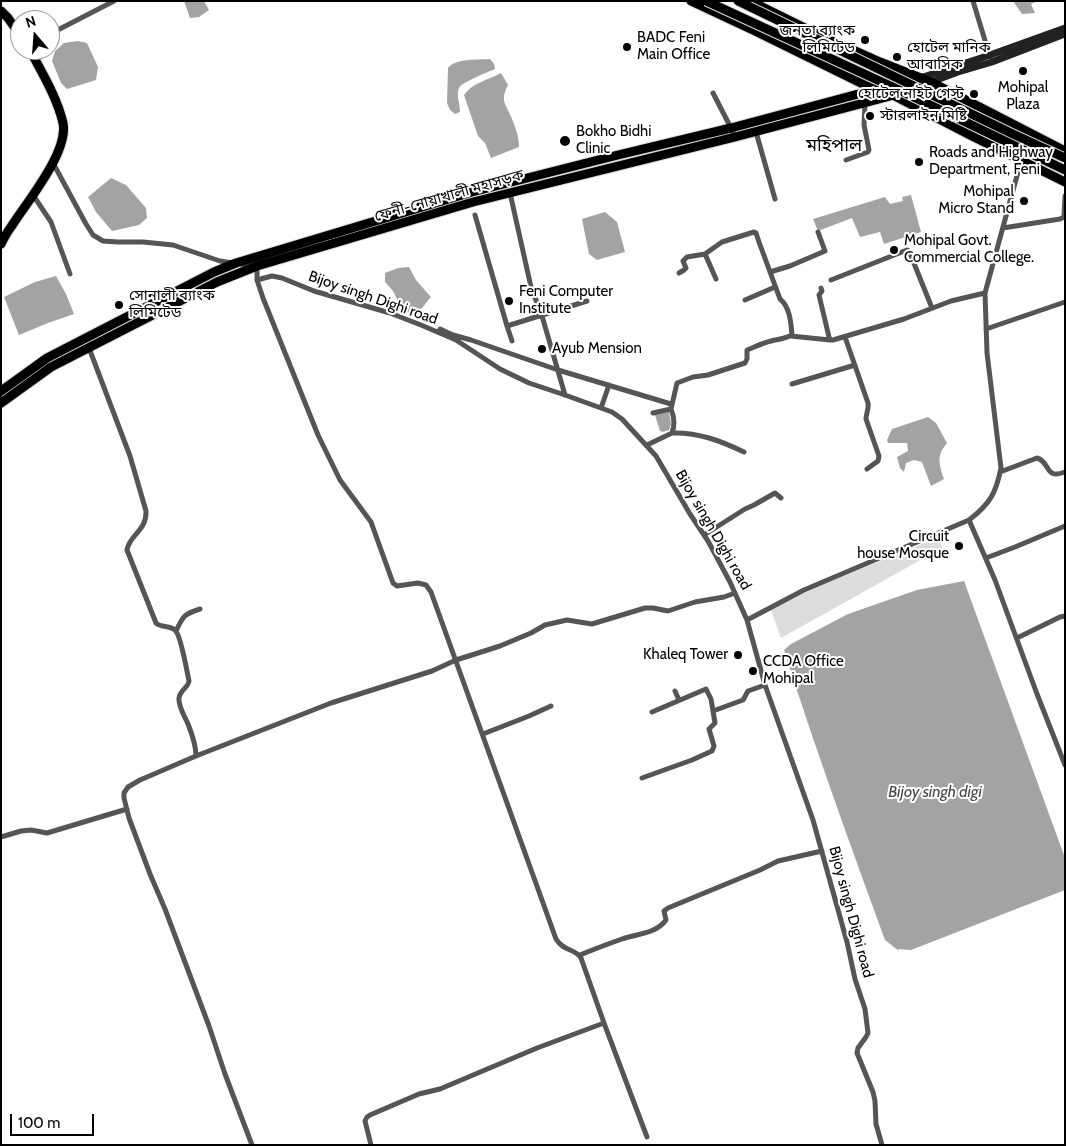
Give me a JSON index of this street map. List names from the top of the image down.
{
  "streets": {
    "highway": ["ফেনী-নোয়াখালী মহাসড়ক"],
    "street": ["Bijoy singh Dighi road"]
  },
  "districts": ["মহিপাল"],
  "water": ["Bijoy singh digi"],
  "places": [
    "জনতা ব্যাংক লিমিটেড",
    "BADC Feni Main Office",
    "হোটেল মানিক আবাসিক",
    "Mohipal Plaza",
    "হোটেল নাইট গেস্ট",
    "স্টারলাইন মিষ্টি",
    "Bokho Bidhi Clinic",
    "Roads and Highway Department, Feni",
    "Mohipal Micro Stand",
    "Mohipal Govt. Commercial College.",
    "Feni Computer Institute",
    "সোনালী ব্যাংক লিমিটেড",
    "Ayub Mension",
    "Circuit house Mosque",
    "Khaleq Tower",
    "CCDA Office Mohipal"
  ],
  "scale_bar": "100 m",
  "north": "top"
}
